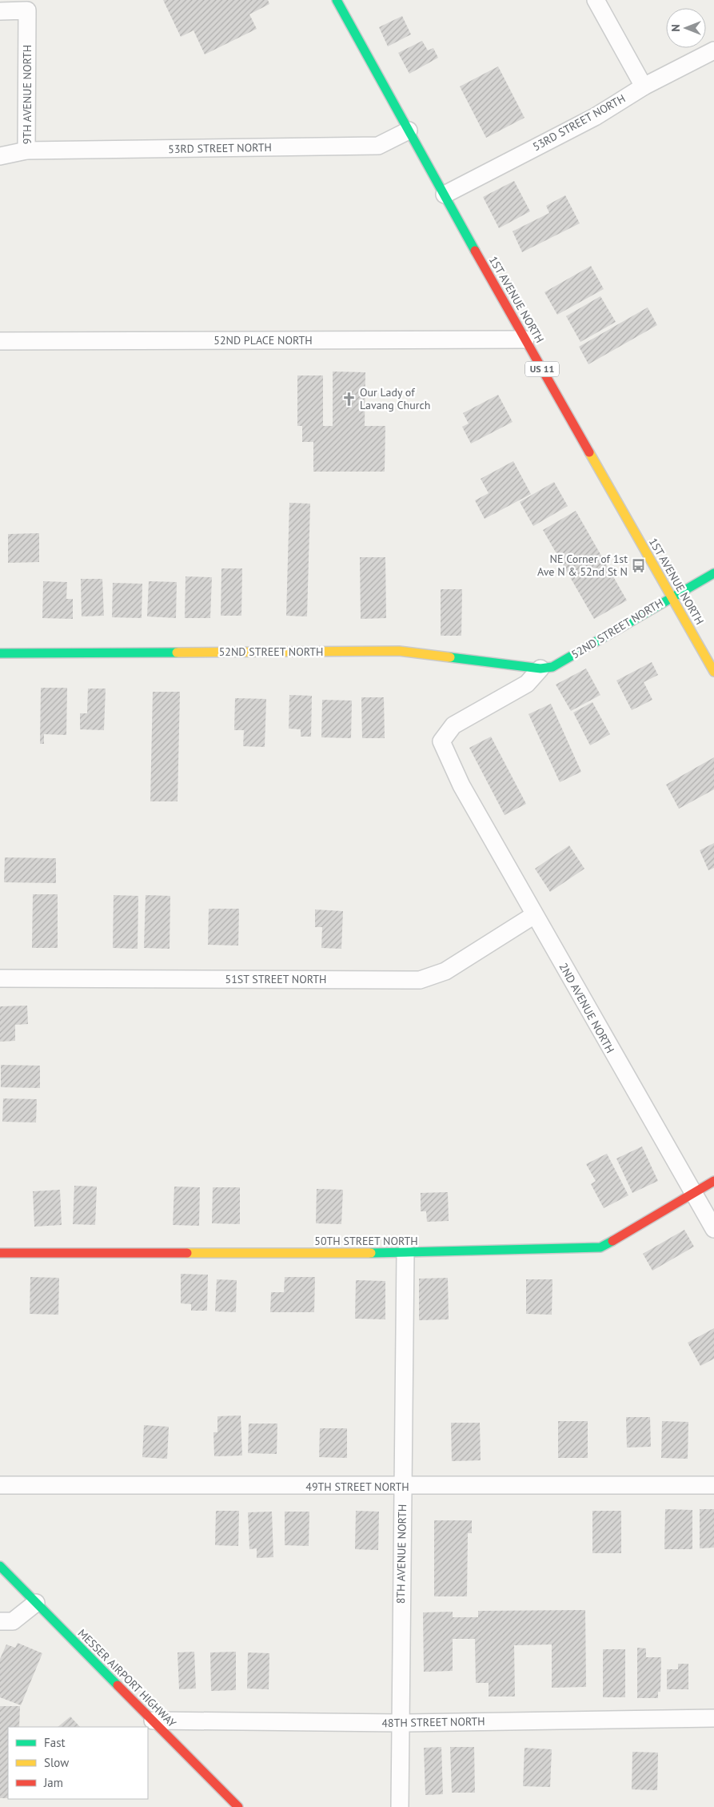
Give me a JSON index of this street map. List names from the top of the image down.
{
  "streets": {
    "street": [
      "9TH AVENUE NORTH",
      "53RD STREET NORTH",
      "1ST AVENUE NORTH",
      "52ND PLACE NORTH",
      "US 11",
      "52ND STREET NORTH",
      "51ST STREET NORTH",
      "2ND AVENUE NORTH",
      "50TH STREET NORTH",
      "49TH STREET NORTH",
      "8TH AVENUE NORTH",
      "MESSER AIRPORT HIGHWAY",
      "48TH STREET NORTH"
    ]
  },
  "crossings": [
    ["9TH AVENUE NORTH", "53RD STREET NORTH"],
    ["53RD STREET NORTH", "1ST AVENUE NORTH"],
    ["1ST AVENUE NORTH", "52ND PLACE NORTH"],
    ["1ST AVENUE NORTH", "52ND STREET NORTH"],
    ["52ND STREET NORTH", "2ND AVENUE NORTH"],
    ["51ST STREET NORTH", "2ND AVENUE NORTH"],
    ["2ND AVENUE NORTH", "50TH STREET NORTH"],
    ["50TH STREET NORTH", "8TH AVENUE NORTH"],
    ["49TH STREET NORTH", "8TH AVENUE NORTH"],
    ["8TH AVENUE NORTH", "48TH STREET NORTH"],
    ["MESSER AIRPORT HIGHWAY", "48TH STREET NORTH"]
  ],
  "places": {
    "church": ["Our Lady of Lavang Church"],
    "bus stop": ["NE Corner of 1st Ave N & 52nd St N"]
  },
  "legend": ["Fast", "Slow", "Jam"],
  "north": "left"
}
